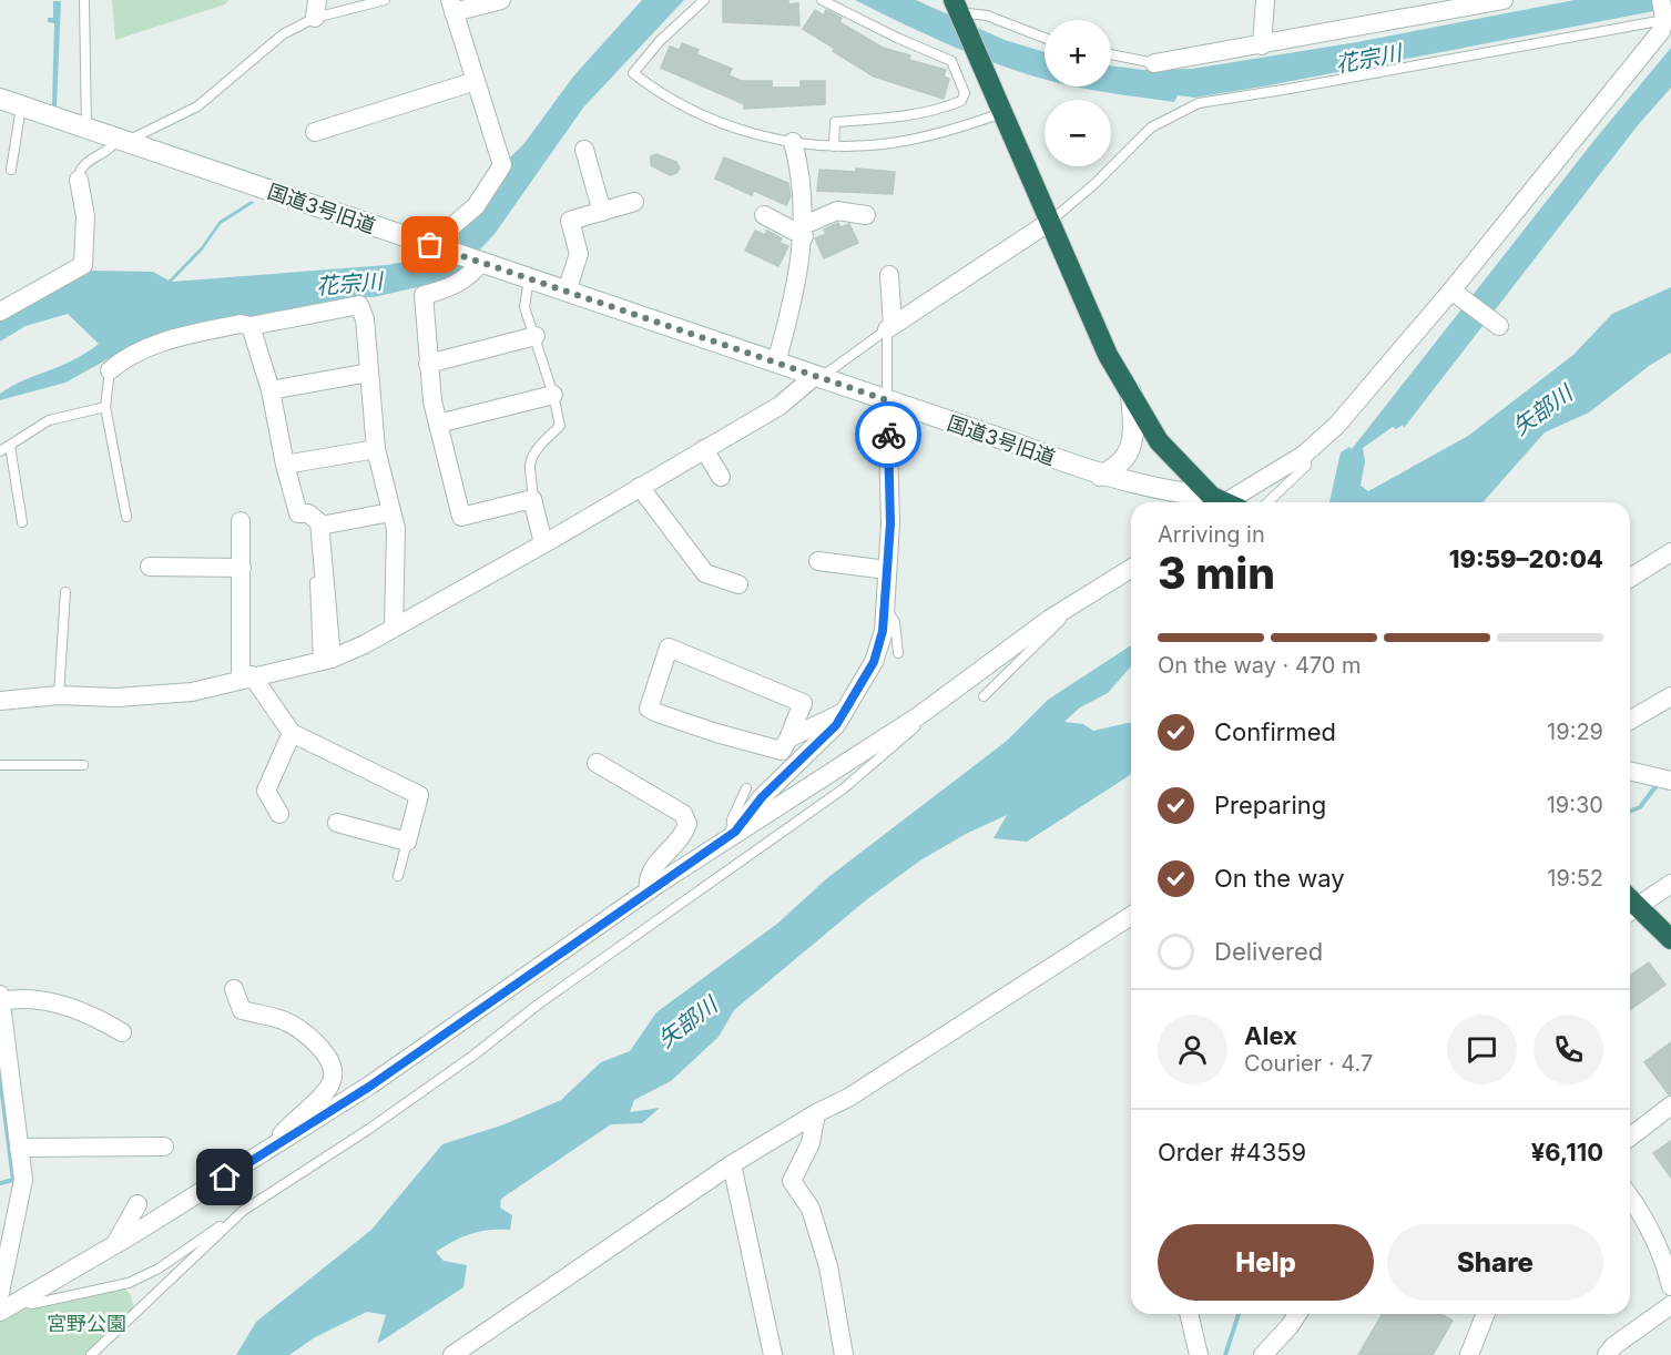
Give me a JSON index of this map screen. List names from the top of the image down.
{
  "streets": {
    "street": ["国道3号旧道"]
  },
  "water": ["花宗川", "矢部川"],
  "parks": ["宮野公園"],
  "page": {
    "map_buttons": ["+", "−"],
    "heading": ["3 min", "Arriving in", "19:59–20:04"],
    "panel": [
      "Alex",
      "Courier · 4.7",
      "Order #4359",
      "¥6,110"
    ],
    "bar": "On the way · 470 m",
    "list": [
      ["Confirmed", "19:29"],
      ["Preparing", "19:30"],
      ["On the way", "19:52"],
      "Delivered"
    ],
    "buttons": ["Help", "Share"]
  }
}
